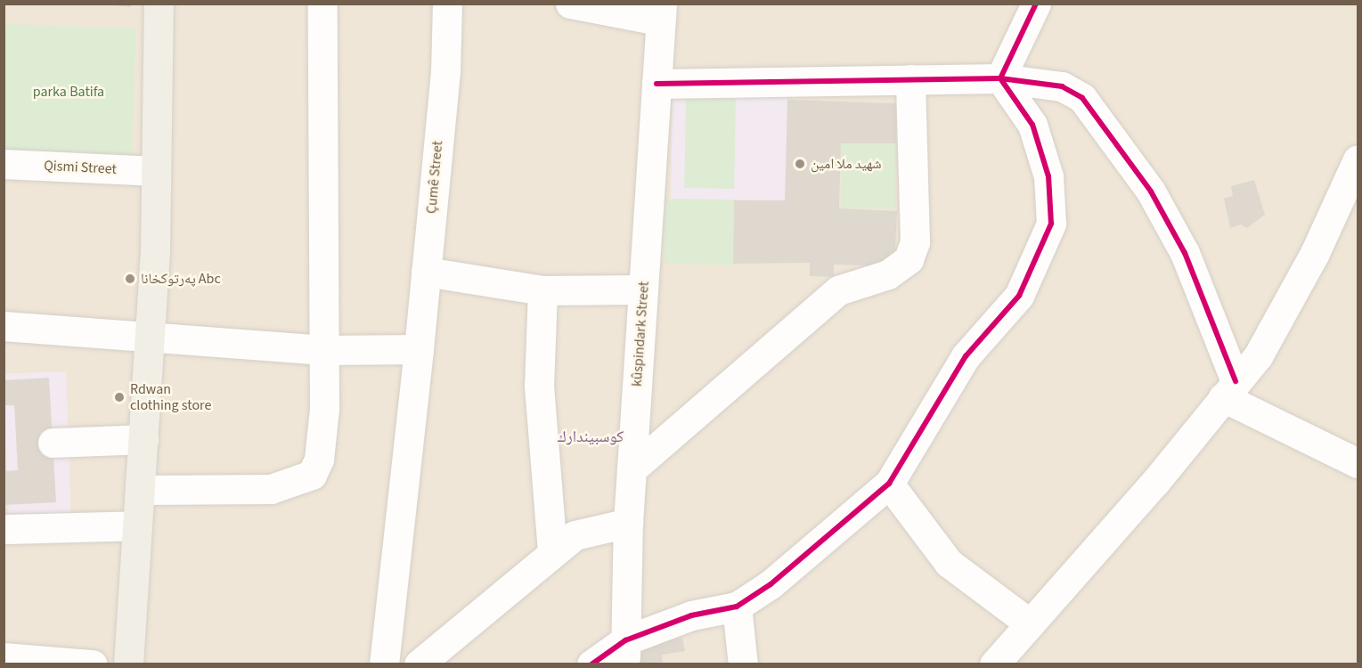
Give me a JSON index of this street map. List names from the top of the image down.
{
  "streets": {
    "street": ["Qismi Street", "Çumê Street", "kûspindark Street"]
  },
  "districts": ["كوسبيندارك"],
  "parks": ["parka Batifa"],
  "places": ["شهيد ملا امين", "په‌رتوكخانا Abc", "Rdwan clothing store"]
}
